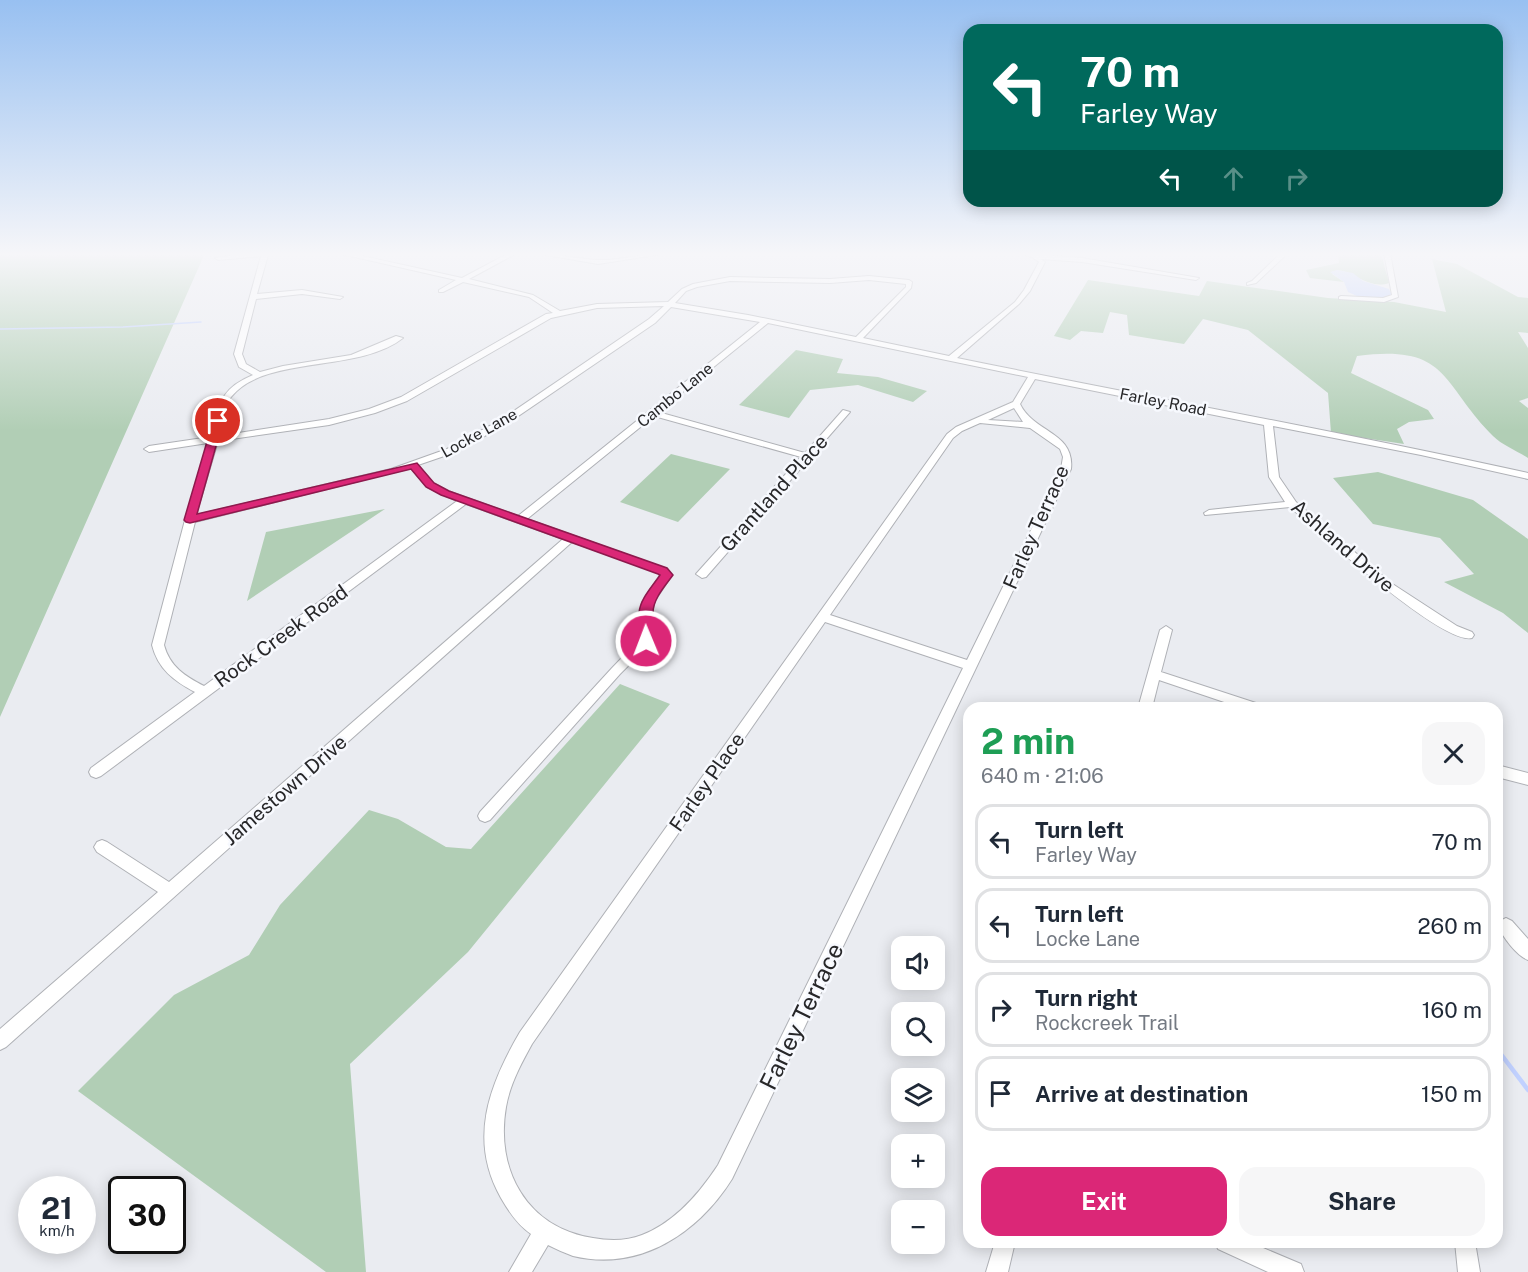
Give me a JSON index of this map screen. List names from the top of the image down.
{
  "streets": {
    "street": [
      "Cambo Lane",
      "Farley Road",
      "Locke Lane",
      "Grantland Place",
      "Farley Terrace",
      "Ashland Drive",
      "Rock Creek Road",
      "Farley Place",
      "Jamestown Drive"
    ]
  },
  "crossings": [
    ["Farley Road", "Ashland Drive"],
    ["Farley Terrace", "Farley Place"]
  ],
  "page": {
    "turn": ["70 m", "Farley Way"],
    "heading": ["2 min", "640 m · 21:06"],
    "list": [
      {
        "name": "Turn left",
        "note": "Farley Way",
        "value": "70 m"
      },
      {
        "name": "Turn left",
        "note": "Locke Lane",
        "value": "260 m"
      },
      {
        "name": "Turn right",
        "note": "Rockcreek Trail",
        "value": "160 m"
      },
      {
        "name": "Arrive at destination",
        "value": "150 m"
      }
    ],
    "map_buttons": ["+", "−"],
    "buttons": ["Exit", "Share"],
    "speed": "21 km/h",
    "limit": "30"
  }
}
